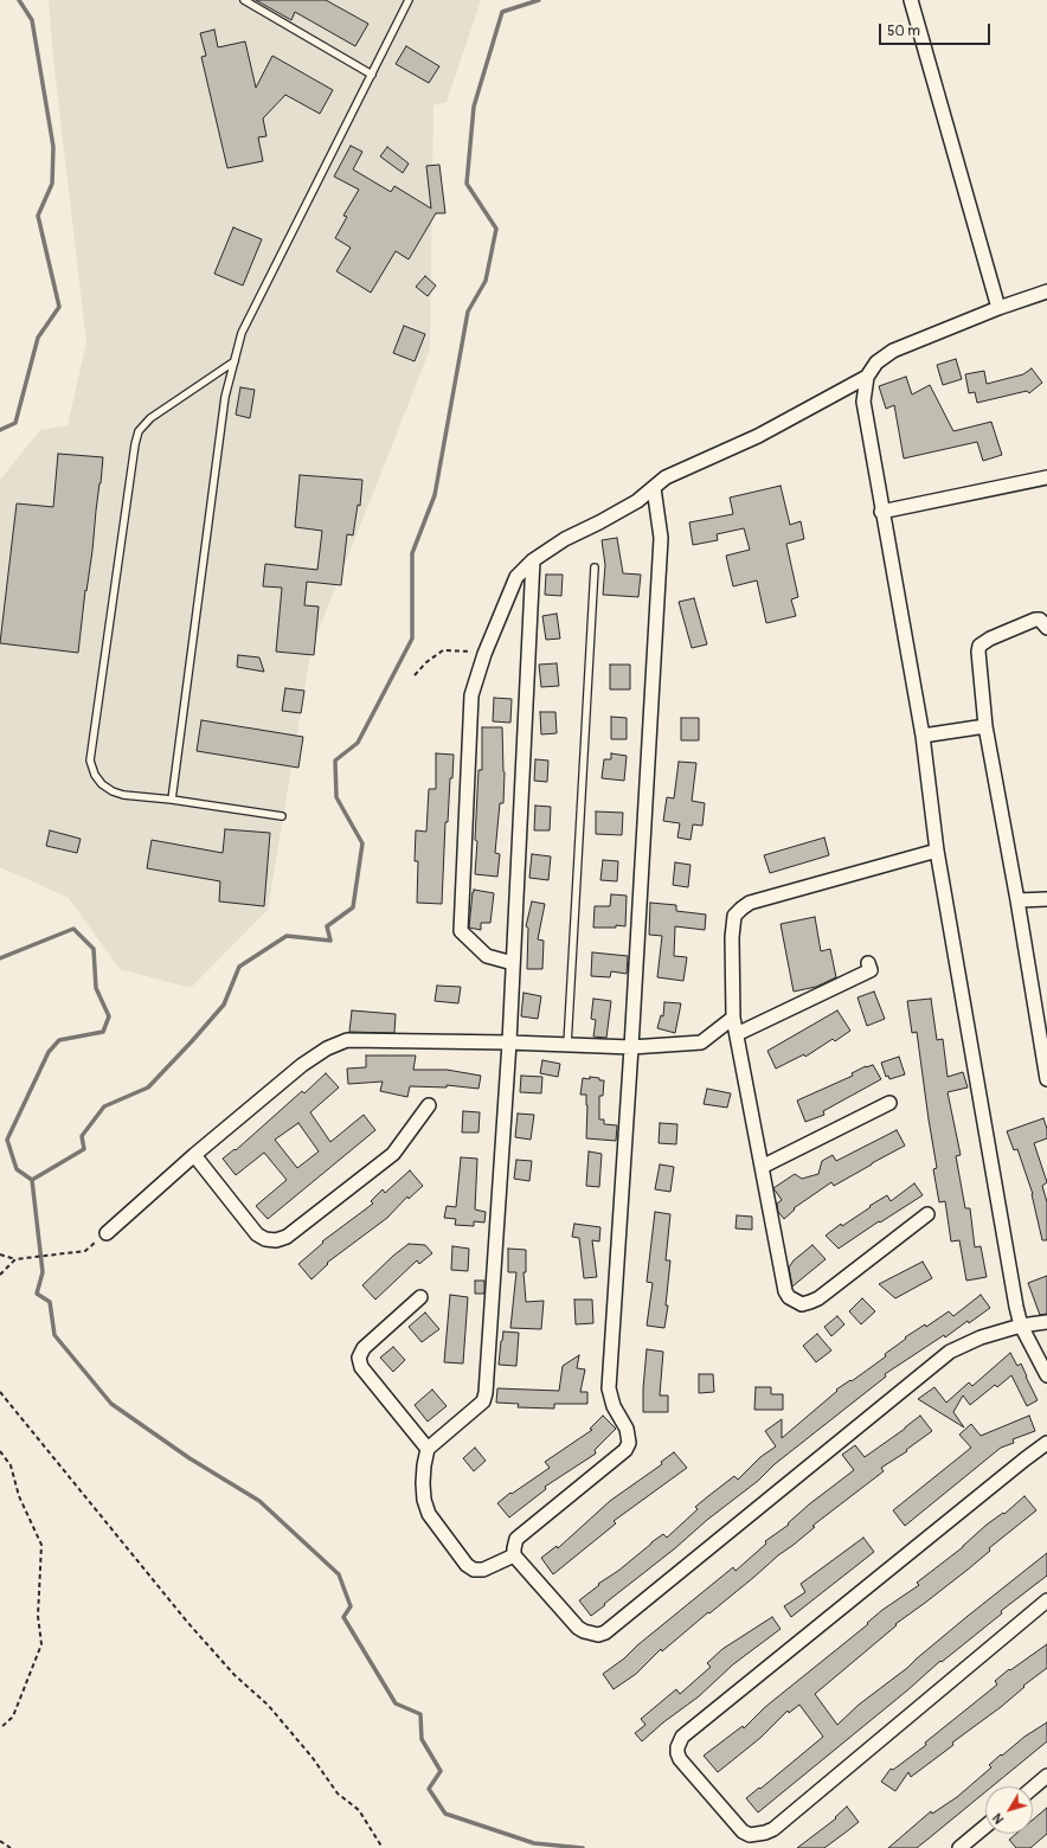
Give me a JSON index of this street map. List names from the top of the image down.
{
  "scale_bar": "50 m",
  "north": "bottom left"
}
